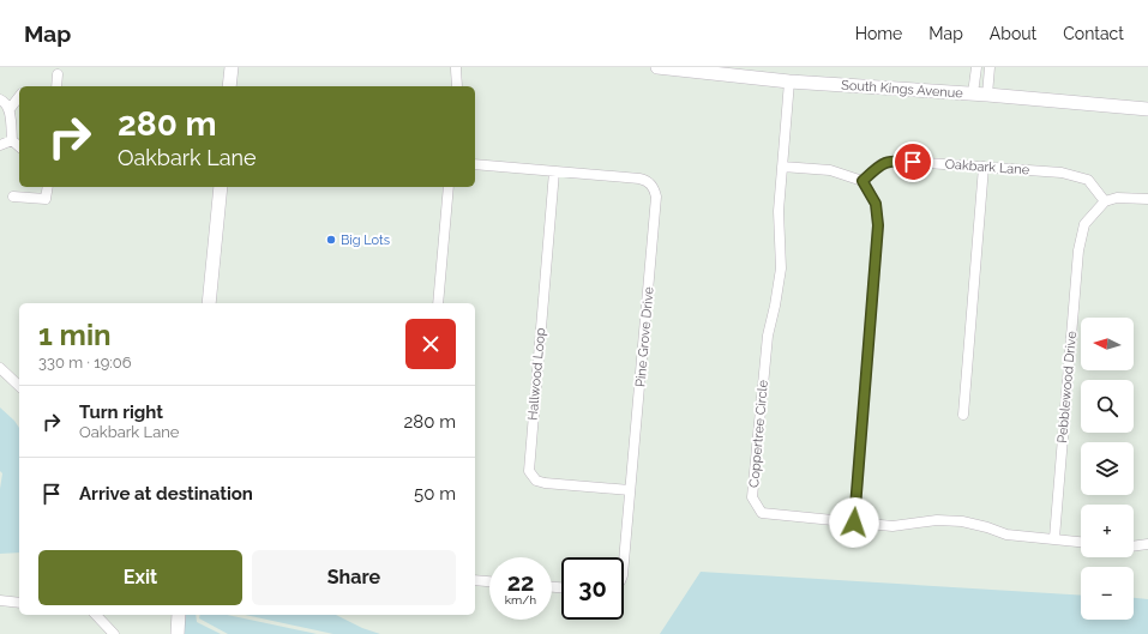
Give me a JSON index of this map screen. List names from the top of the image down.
{
  "streets": {
    "street": [
      "South Kings Avenue",
      "Oakbark Lane",
      "Pine Grove Drive",
      "Hallwood Loop",
      "Pebblewood Drive",
      "Coppertree Circle"
    ]
  },
  "crossings": [
    ["South Kings Avenue", "Coppertree Circle"],
    ["Oakbark Lane", "Pebblewood Drive"],
    ["Pine Grove Drive", "Hallwood Loop"],
    ["Pebblewood Drive", "Coppertree Circle"]
  ],
  "places": ["Big Lots"],
  "north": "left",
  "page": {
    "header": "Map",
    "nav": [
      "Home",
      "Map",
      "About",
      "Contact"
    ],
    "turn": ["280 m", "Oakbark Lane"],
    "heading": ["1 min", "330 m · 19:06"],
    "map_buttons": ["+", "−"],
    "list": [
      {
        "name": "Turn right",
        "note": "Oakbark Lane",
        "value": "280 m"
      },
      {
        "name": "Arrive at destination",
        "value": "50 m"
      }
    ],
    "buttons": ["Exit", "Share"],
    "speed": "22 km/h",
    "limit": "30"
  }
}
